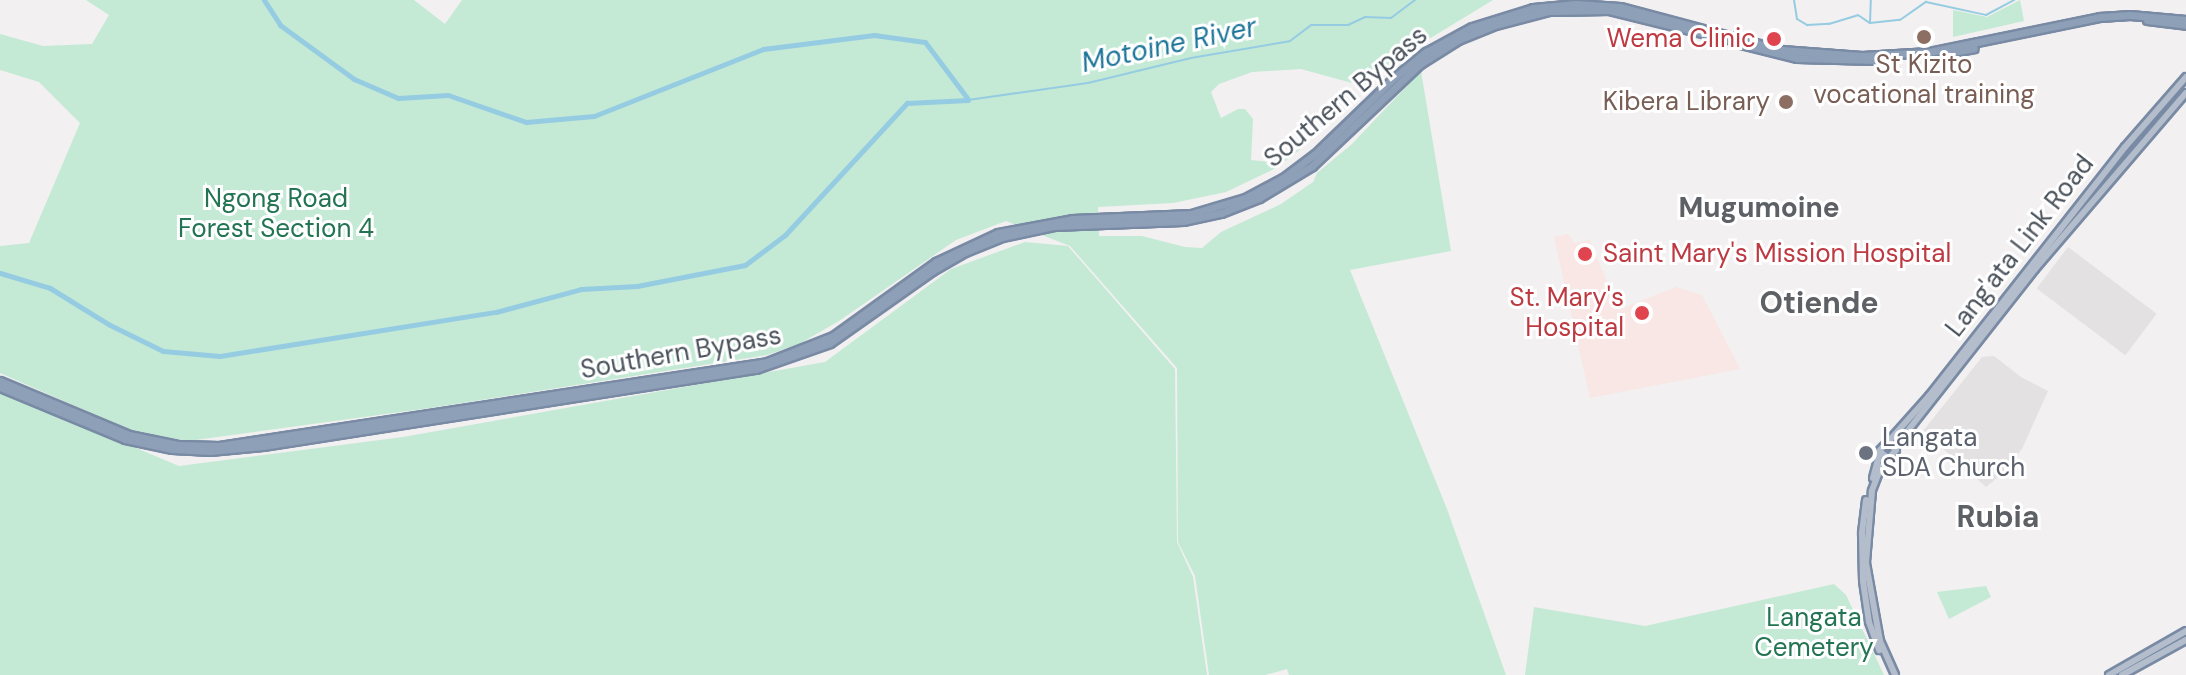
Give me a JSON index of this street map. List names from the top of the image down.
{
  "streets": {
    "highway": ["Southern Bypass"],
    "main road": ["Lang'ata Link Road"]
  },
  "districts": ["Mugumoine", "Otiende", "Rubia"],
  "water": ["Motoine River"],
  "parks": ["Ngong Road Forest Section 4", "Langata Cemetery"],
  "places": [
    "St Kizito vocational training",
    "Wema Clinic",
    "Kibera Library",
    "Saint Mary's Mission Hospital",
    "St. Mary's Hospital",
    "Langata SDA Church"
  ]
}
